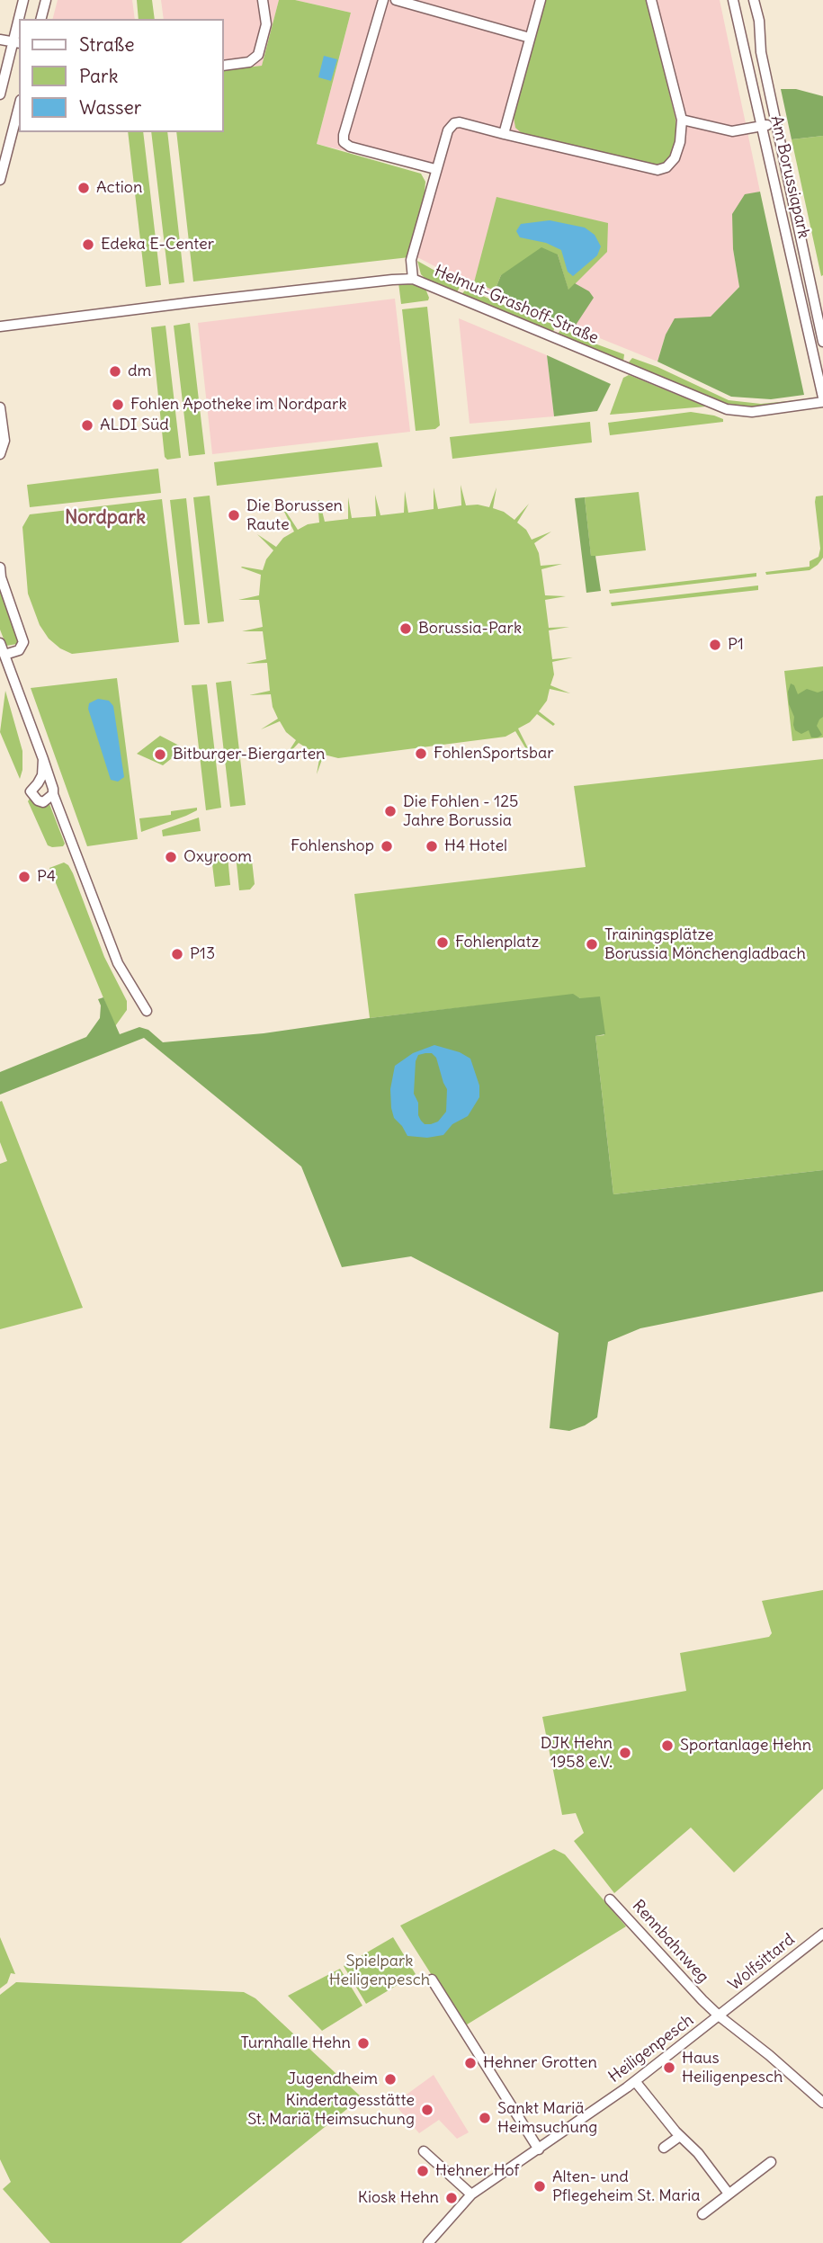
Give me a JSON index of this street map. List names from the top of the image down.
{
  "streets": {
    "street": [
      "Am Borussiapark",
      "Helmut-Grashoff-Straße",
      "Rennbahnweg",
      "Wolfsittard",
      "Heiligenpesch"
    ]
  },
  "crossings": [
    ["Am Borussiapark", "Helmut-Grashoff-Straße"],
    ["Rennbahnweg", "Wolfsittard"],
    ["Rennbahnweg", "Heiligenpesch"],
    ["Wolfsittard", "Heiligenpesch"]
  ],
  "districts": ["Nordpark"],
  "parks": ["Spielpark Heiligenpesch"],
  "places": [
    "Action",
    "Edeka E-Center",
    "dm",
    "Fohlen Apotheke im Nordpark",
    "ALDI Süd",
    "Die Borussen Raute",
    "Borussia-Park",
    "P1",
    "FohlenSportsbar",
    "Bitburger-Biergarten",
    "Die Fohlen - 125 Jahre Borussia",
    "Fohlenshop",
    "H4 Hotel",
    "Oxyroom",
    "P4",
    "Fohlenplatz",
    "Trainingsplätze Borussia Mönchengladbach",
    "P13",
    "Sportanlage Hehn",
    "DJK Hehn 1958 e.V.",
    "Turnhalle Hehn",
    "Hehner Grotten",
    "Haus Heiligenpesch",
    "Jugendheim",
    "Kindertagesstätte St. Mariä Heimsuchung",
    "Sankt Mariä Heimsuchung",
    "Hehner Hof",
    "Alten- und Pflegeheim St. Maria",
    "Kiosk Hehn"
  ],
  "legend": ["Straße", "Park", "Wasser"]
}
